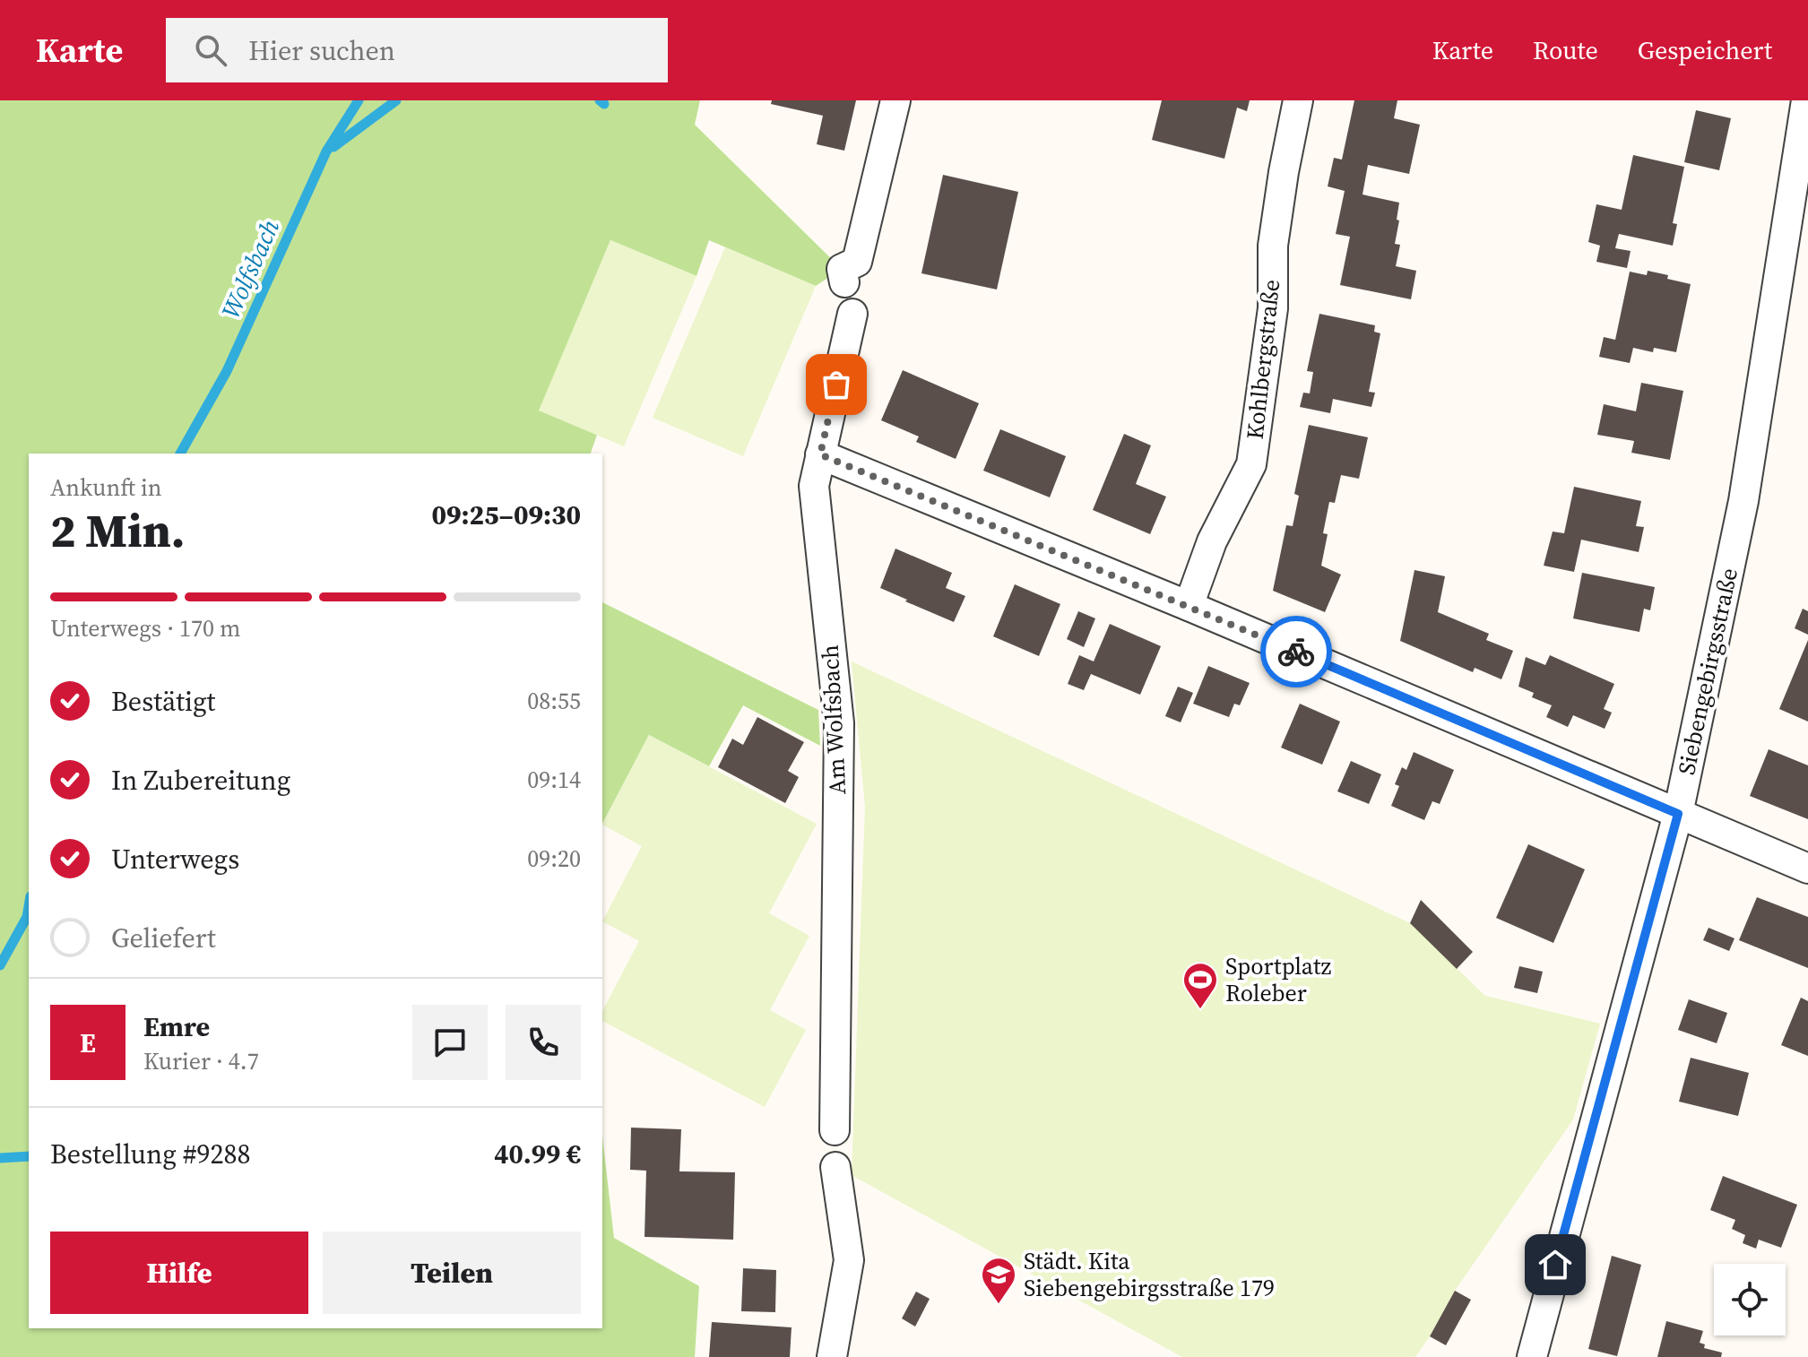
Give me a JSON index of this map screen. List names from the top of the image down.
{
  "streets": {
    "street": ["Kohlbergstraße", "Siebengebirgsstraße", "Am Wolfsbach"]
  },
  "water": ["Wolfsbach"],
  "places": {
    "sports": ["Sportplatz Roleber"],
    "school or university": ["Städt. Kita Siebengebirgsstraße 179"]
  },
  "page": {
    "header": "Karte",
    "search": "Hier suchen",
    "nav": ["Karte", "Route", "Gespeichert"],
    "heading": ["2 Min.", "Ankunft in", "09:25–09:30"],
    "panel": [
      "Emre",
      "Kurier · 4.7",
      "Bestellung #9288",
      "40.99 €"
    ],
    "bar": "Unterwegs · 170 m",
    "list": [
      ["Bestätigt", "08:55"],
      ["In Zubereitung", "09:14"],
      ["Unterwegs", "09:20"],
      "Geliefert"
    ],
    "round": "E",
    "buttons": ["Hilfe", "Teilen"]
  }
}
